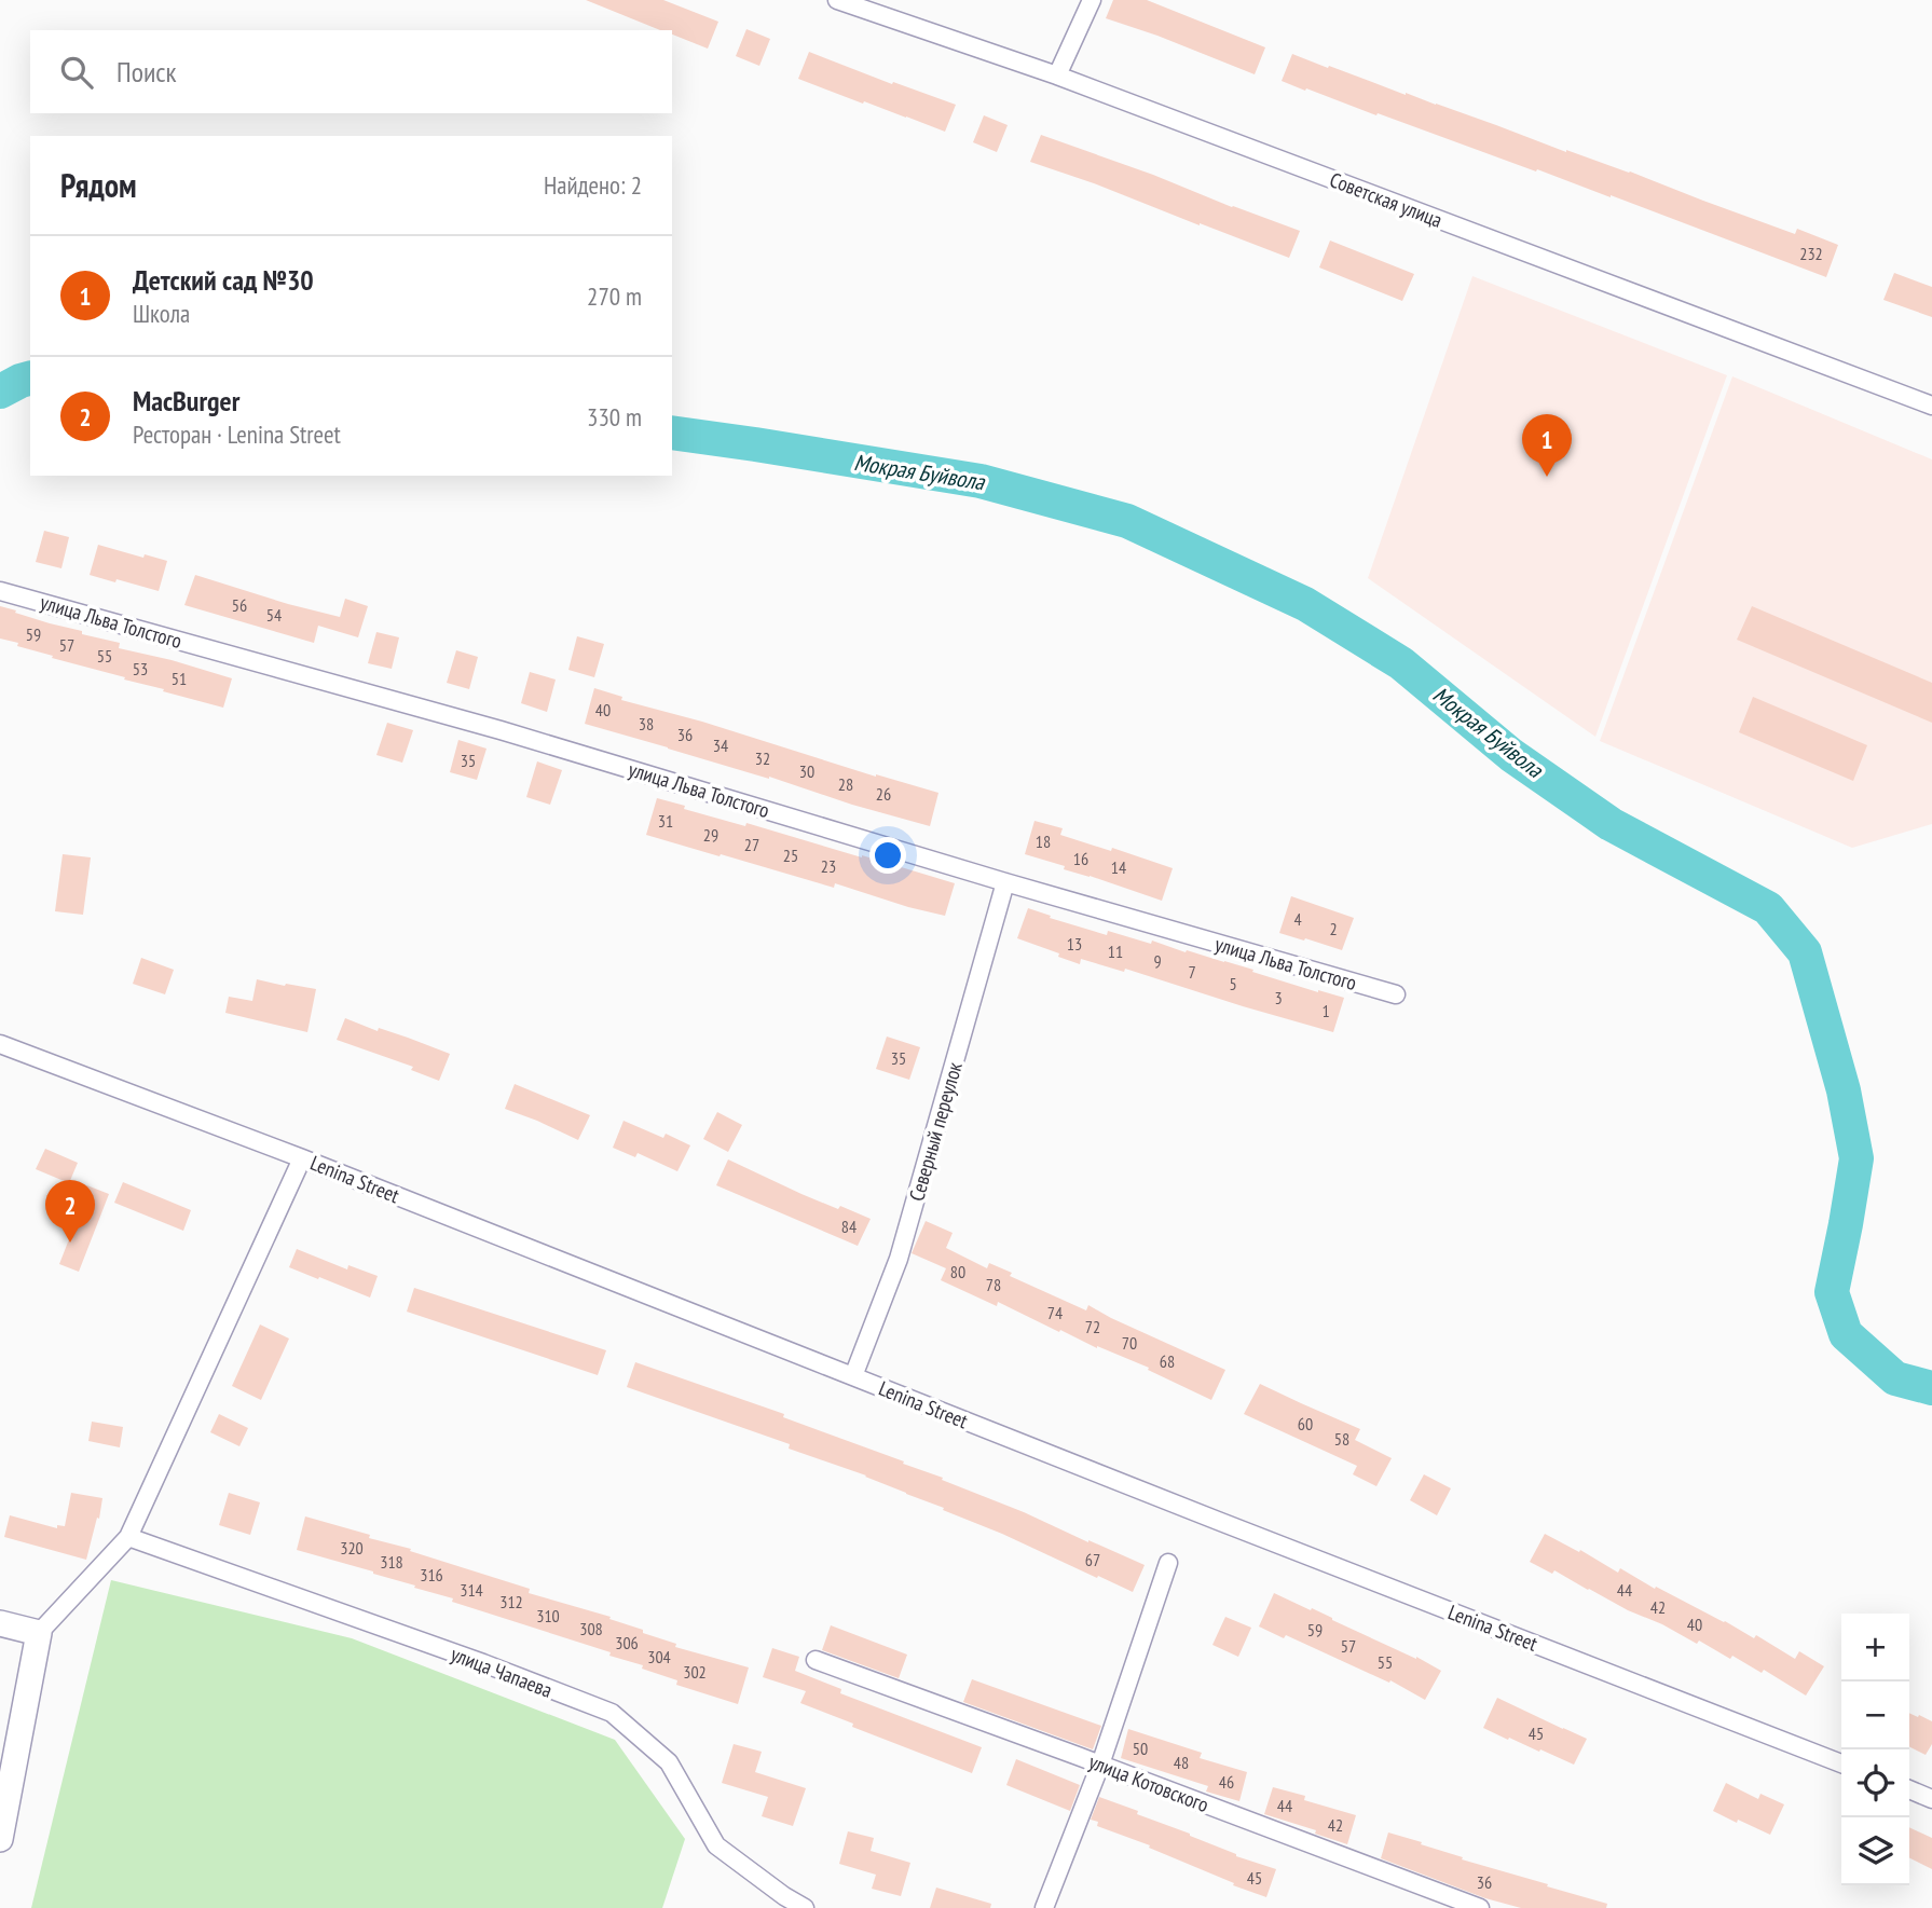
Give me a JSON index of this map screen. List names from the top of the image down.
{
  "streets": {
    "street": [
      "Советская улица",
      "улица Льва Толстого",
      "Северный переулок",
      "Lenina Street",
      "улица Чапаева",
      "улица Котовского"
    ]
  },
  "crossings": [
    ["улица Льва Толстого", "Северный переулок"],
    ["Северный переулок", "Lenina Street"]
  ],
  "water": ["Мокрая Буйвола"],
  "house_numbers": [
    "232",
    "56",
    "54",
    "59",
    "57",
    "55",
    "53",
    "51",
    "40",
    "38",
    "36",
    "34",
    "32",
    "35",
    "30",
    "28",
    "26",
    "31",
    "29",
    "18",
    "27",
    "25",
    "16",
    "23",
    "14",
    "4",
    "2",
    "13",
    "11",
    "9",
    "7",
    "5",
    "3",
    "1",
    "35",
    "84",
    "80",
    "78",
    "74",
    "72",
    "70",
    "68",
    "60",
    "58",
    "320",
    "67",
    "318",
    "316",
    "314",
    "44",
    "312",
    "42",
    "310",
    "40",
    "308",
    "59",
    "306",
    "57",
    "304",
    "55",
    "302",
    "45",
    "50",
    "48",
    "46",
    "44",
    "42",
    "45",
    "36"
  ],
  "page": {
    "search": "Поиск",
    "heading": ["Рядом", "Найдено: 2"],
    "list": [
      {
        "mark": "1",
        "name": "Детский сад №30",
        "note": "Школа",
        "value": "270 m"
      },
      {
        "mark": "2",
        "name": "MacBurger",
        "note": "Ресторан · Lenina Street",
        "value": "330 m"
      }
    ],
    "pins": ["1", "2"],
    "map_buttons": ["+", "−"]
  }
}
